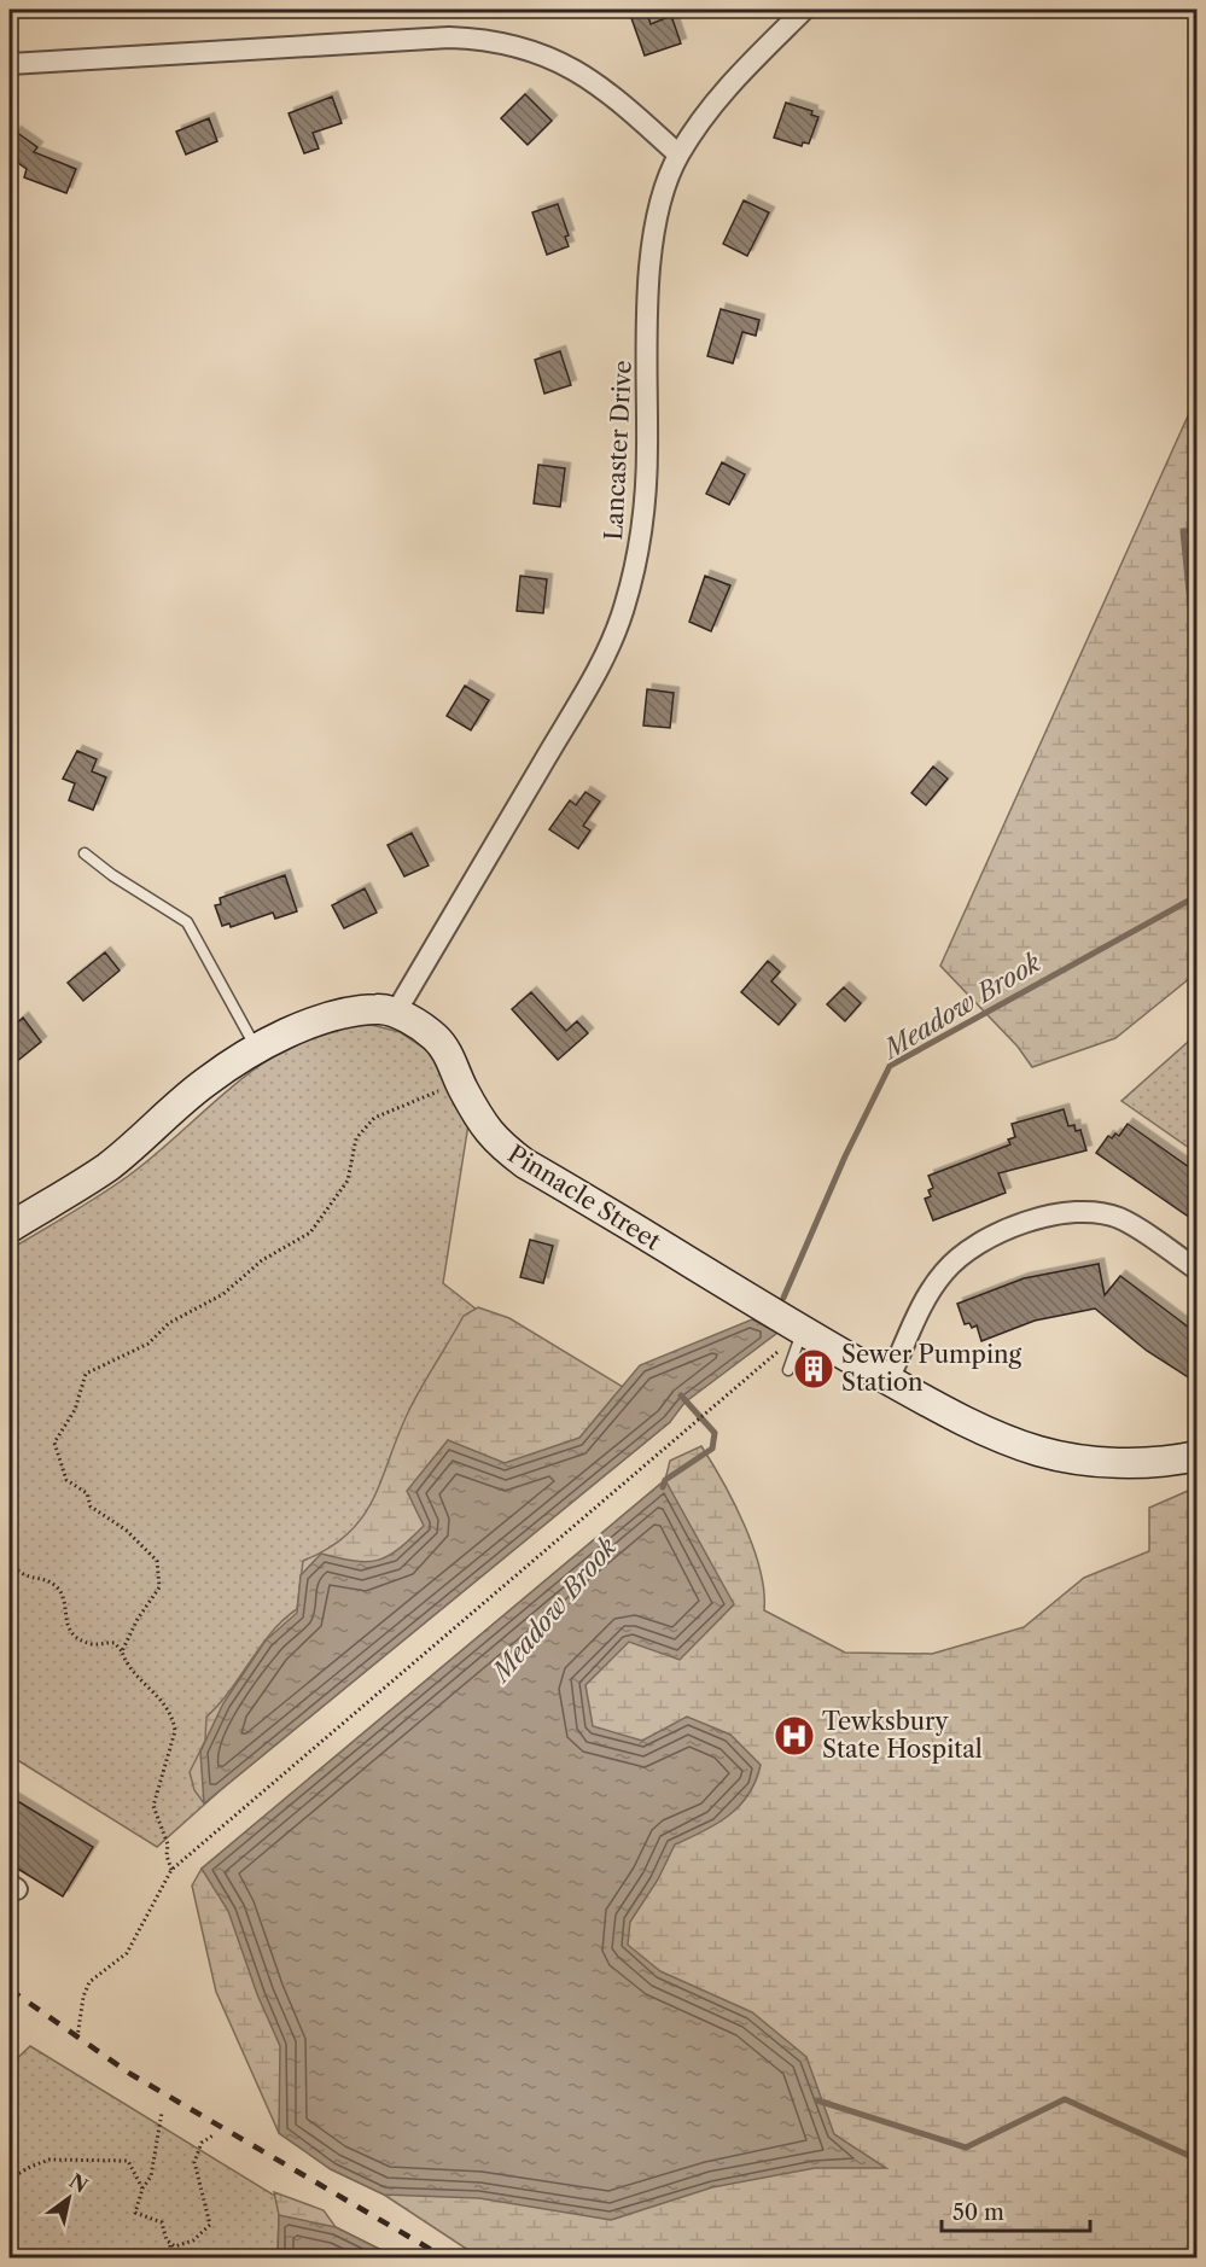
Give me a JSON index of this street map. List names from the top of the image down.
{
  "streets": {
    "street": ["Lancaster Drive", "Pinnacle Street"]
  },
  "crossings": [
    ["Lancaster Drive", "Pinnacle Street"]
  ],
  "water": ["Meadow Brook"],
  "places": {
    "building": ["Sewer Pumping Station"],
    "hospital": ["Tewksbury State Hospital"]
  },
  "scale_bar": "50 m",
  "north": "top right"
}
